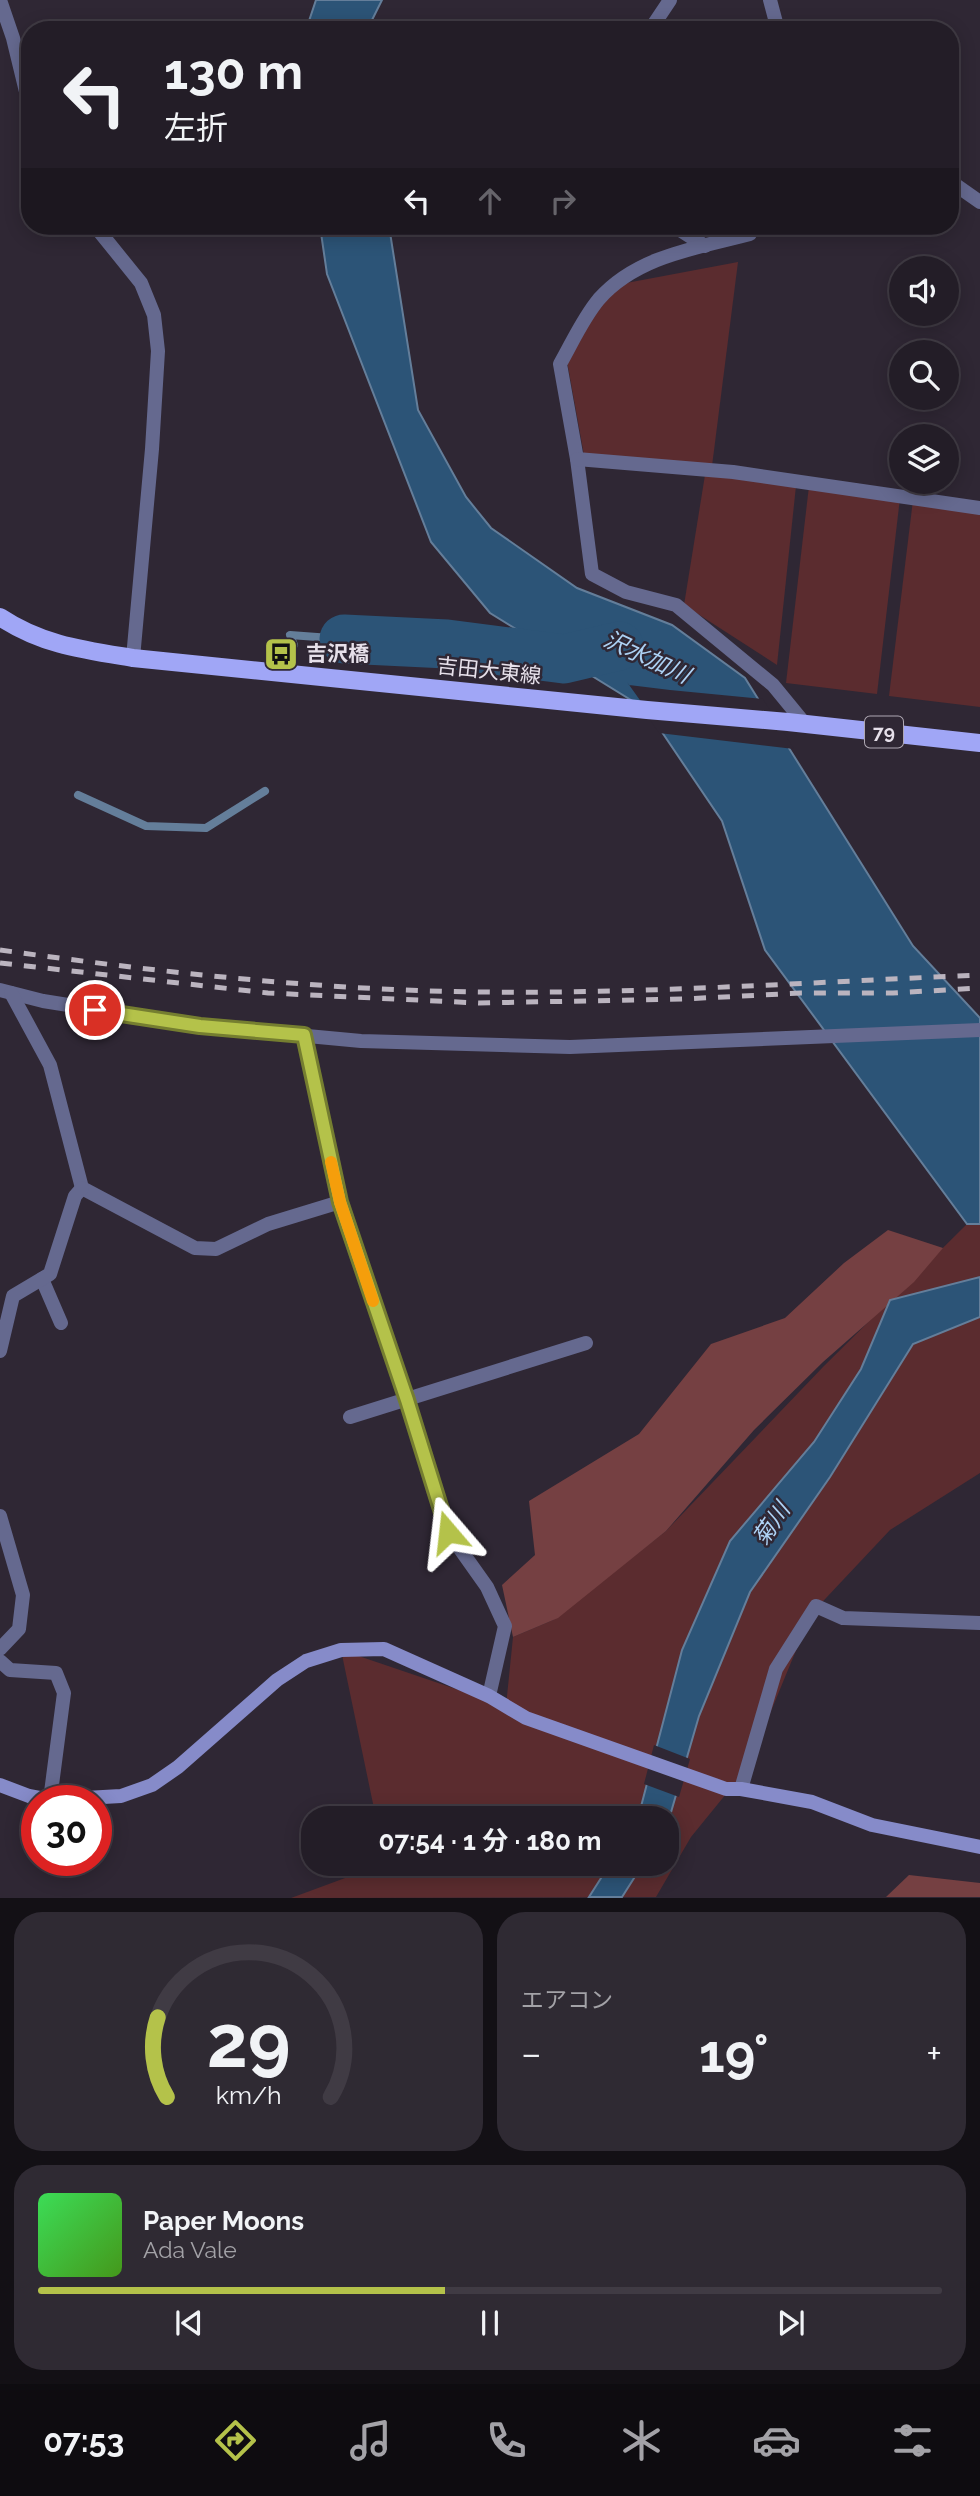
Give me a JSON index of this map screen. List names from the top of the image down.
{
  "streets": {
    "main road": ["吉田大東線", "79"]
  },
  "water": ["沢水加川", "菊川"],
  "places": {
    "bus stop": ["吉沢橋"]
  },
  "page": {
    "turn": ["130 m", "左折"],
    "limit": "30",
    "trip": "07:54 · 1 分 · 180 m",
    "tile": "エアコン",
    "heat": ["−", "19°", "+"],
    "song": ["Paper Moons", "Ada Vale"],
    "tabs": "07:53",
    "gauge": ["29", "km/h"]
  }
}
